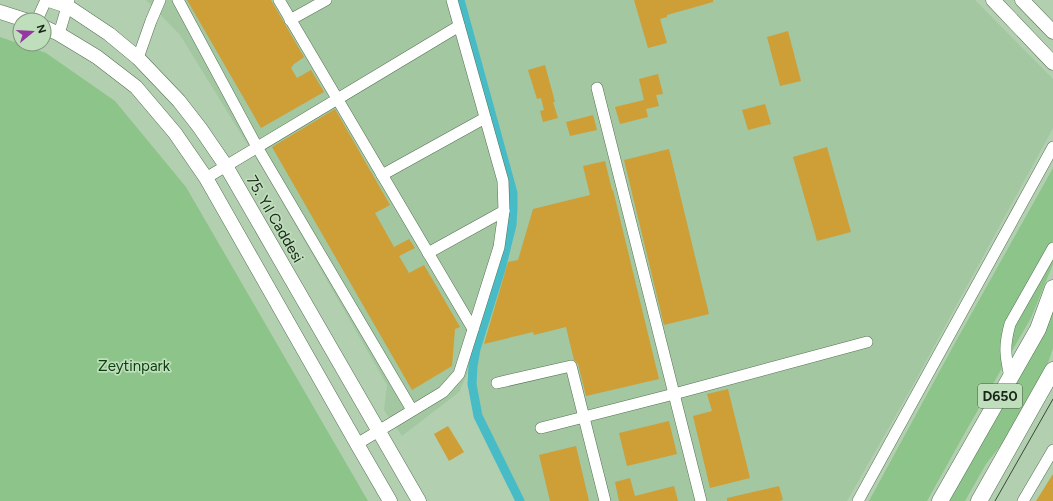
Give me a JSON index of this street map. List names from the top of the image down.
{
  "streets": {
    "highway": ["D650"],
    "main road": ["75. Yıl Caddesi"]
  },
  "parks": ["Zeytinpark"],
  "north": "right"
}
